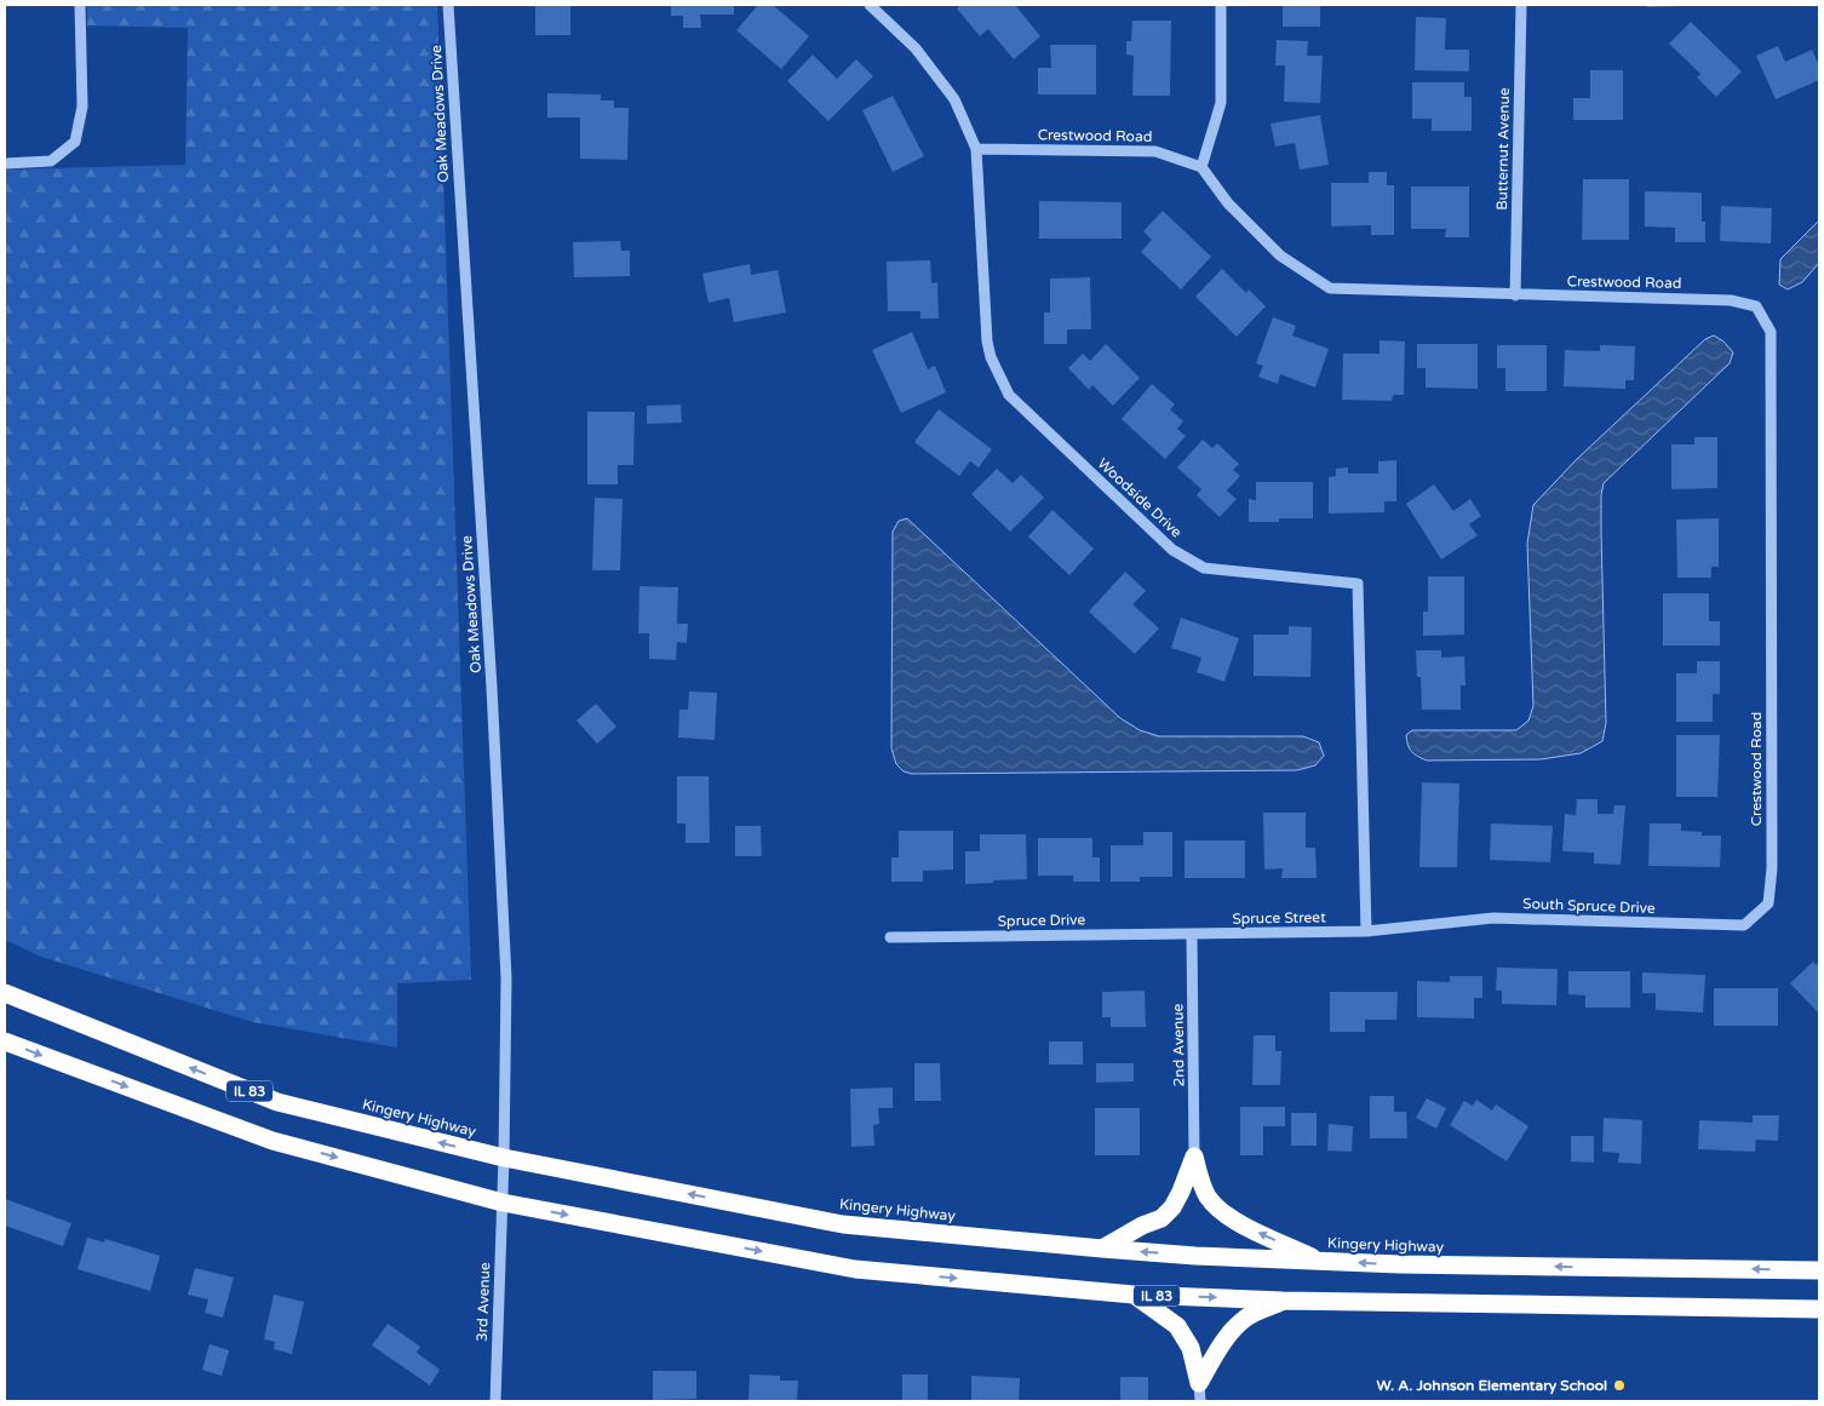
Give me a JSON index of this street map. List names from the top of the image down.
{
  "streets": {
    "highway": ["IL 83", "Kingery Highway"],
    "street": [
      "Oak Meadows Drive",
      "Crestwood Road",
      "Butternut Avenue",
      "Woodside Drive",
      "South Spruce Drive",
      "Spruce Street",
      "Spruce Drive",
      "2nd Avenue",
      "3rd Avenue"
    ]
  },
  "crossings": [
    ["Oak Meadows Drive", "IL 83"],
    ["Oak Meadows Drive", "Kingery Highway"],
    ["Oak Meadows Drive", "3rd Avenue"],
    ["Crestwood Road", "Butternut Avenue"],
    ["Crestwood Road", "Woodside Drive"],
    ["Crestwood Road", "South Spruce Drive"],
    ["Woodside Drive", "South Spruce Drive"],
    ["Woodside Drive", "Spruce Street"],
    ["South Spruce Drive", "Spruce Street"],
    ["Spruce Street", "Spruce Drive"],
    ["Spruce Street", "2nd Avenue"],
    ["Spruce Drive", "2nd Avenue"],
    ["IL 83", "3rd Avenue"]
  ],
  "places": ["W. A. Johnson Elementary School"]
}
